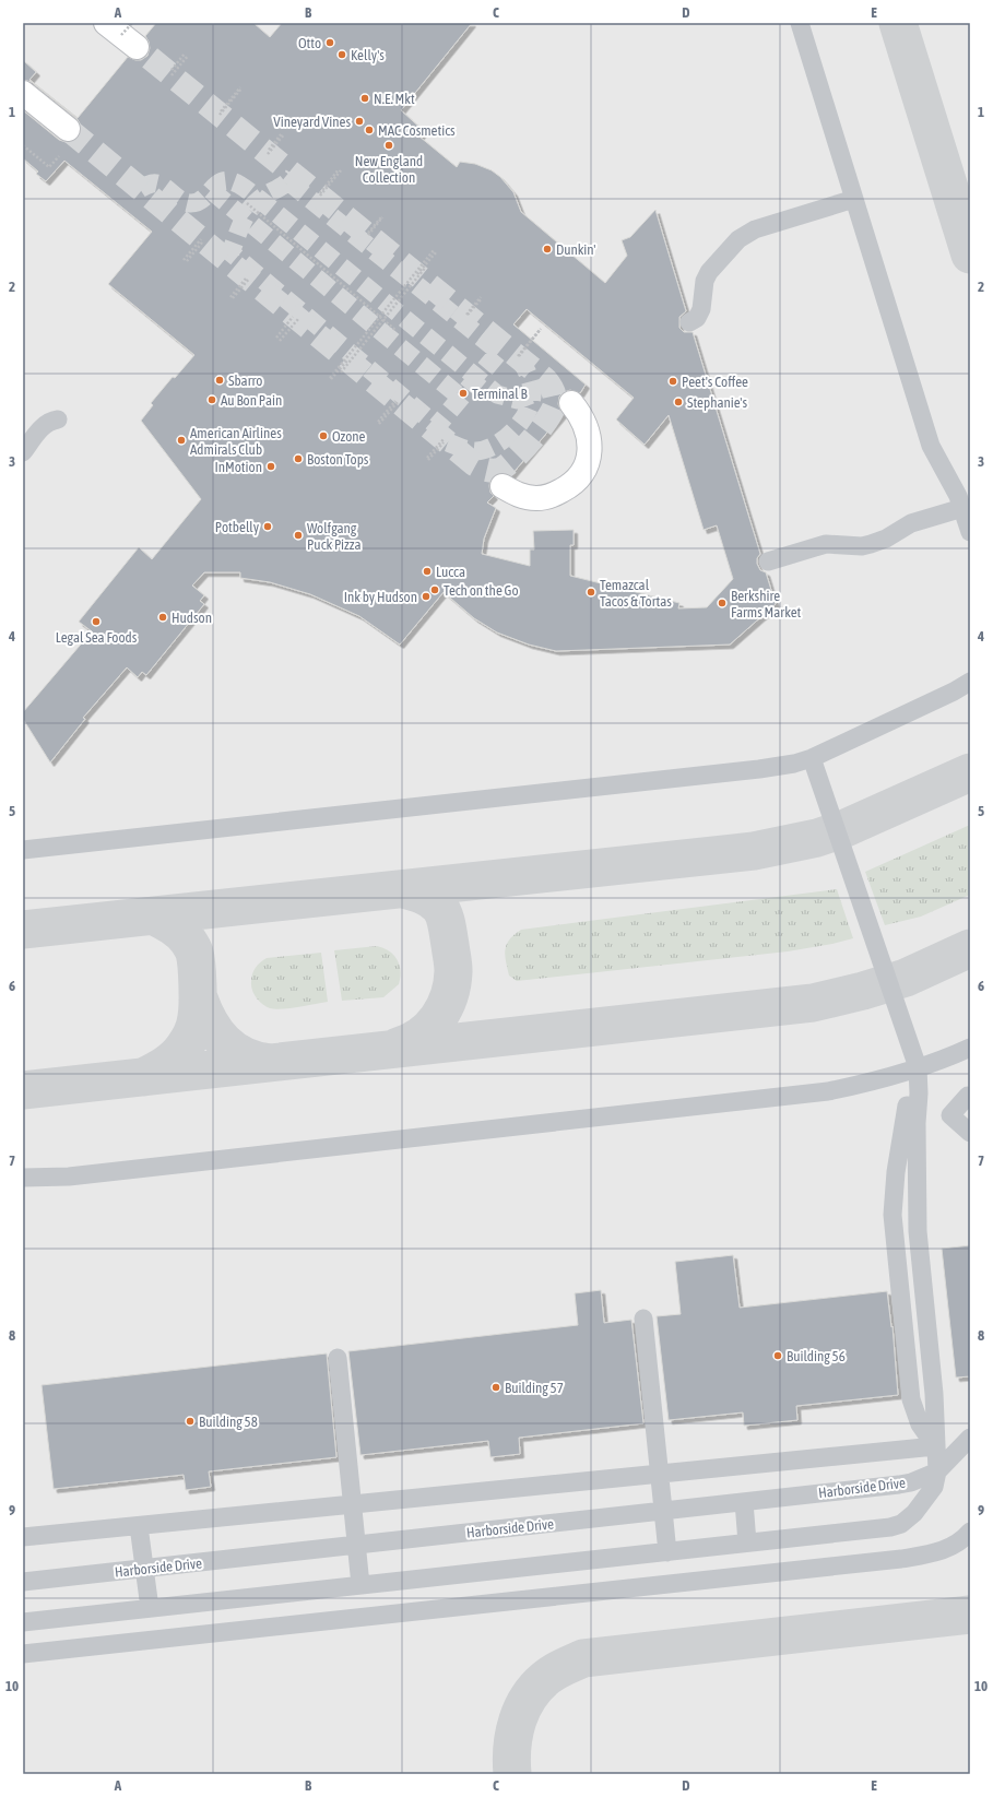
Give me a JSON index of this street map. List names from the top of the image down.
{
  "streets": {
    "street": ["Harborside Drive"]
  },
  "places": [
    "Otto",
    "Kelly's",
    "N.E. Mkt",
    "Vineyard Vines",
    "MAC Cosmetics",
    "New England Collection",
    "Dunkin'",
    "Sbarro",
    "Peet's Coffee",
    "Terminal B",
    "Au Bon Pain",
    "Stephanie's",
    "Ozone",
    "American Airlines Admirals Club",
    "Boston Tops",
    "InMotion",
    "Potbelly",
    "Wolfgang Puck Pizza",
    "Lucca",
    "Tech on the Go",
    "Temazcal Tacos & Tortas",
    "Ink by Hudson",
    "Berkshire Farms Market",
    "Hudson",
    "Legal Sea Foods",
    "Building 56",
    "Building 57",
    "Building 58"
  ],
  "grid": {
    "columns": [
      "A",
      "B",
      "C",
      "D",
      "E"
    ],
    "rows": [
      "1",
      "2",
      "3",
      "4",
      "5",
      "6",
      "7",
      "8",
      "9",
      "10"
    ]
  }
}
